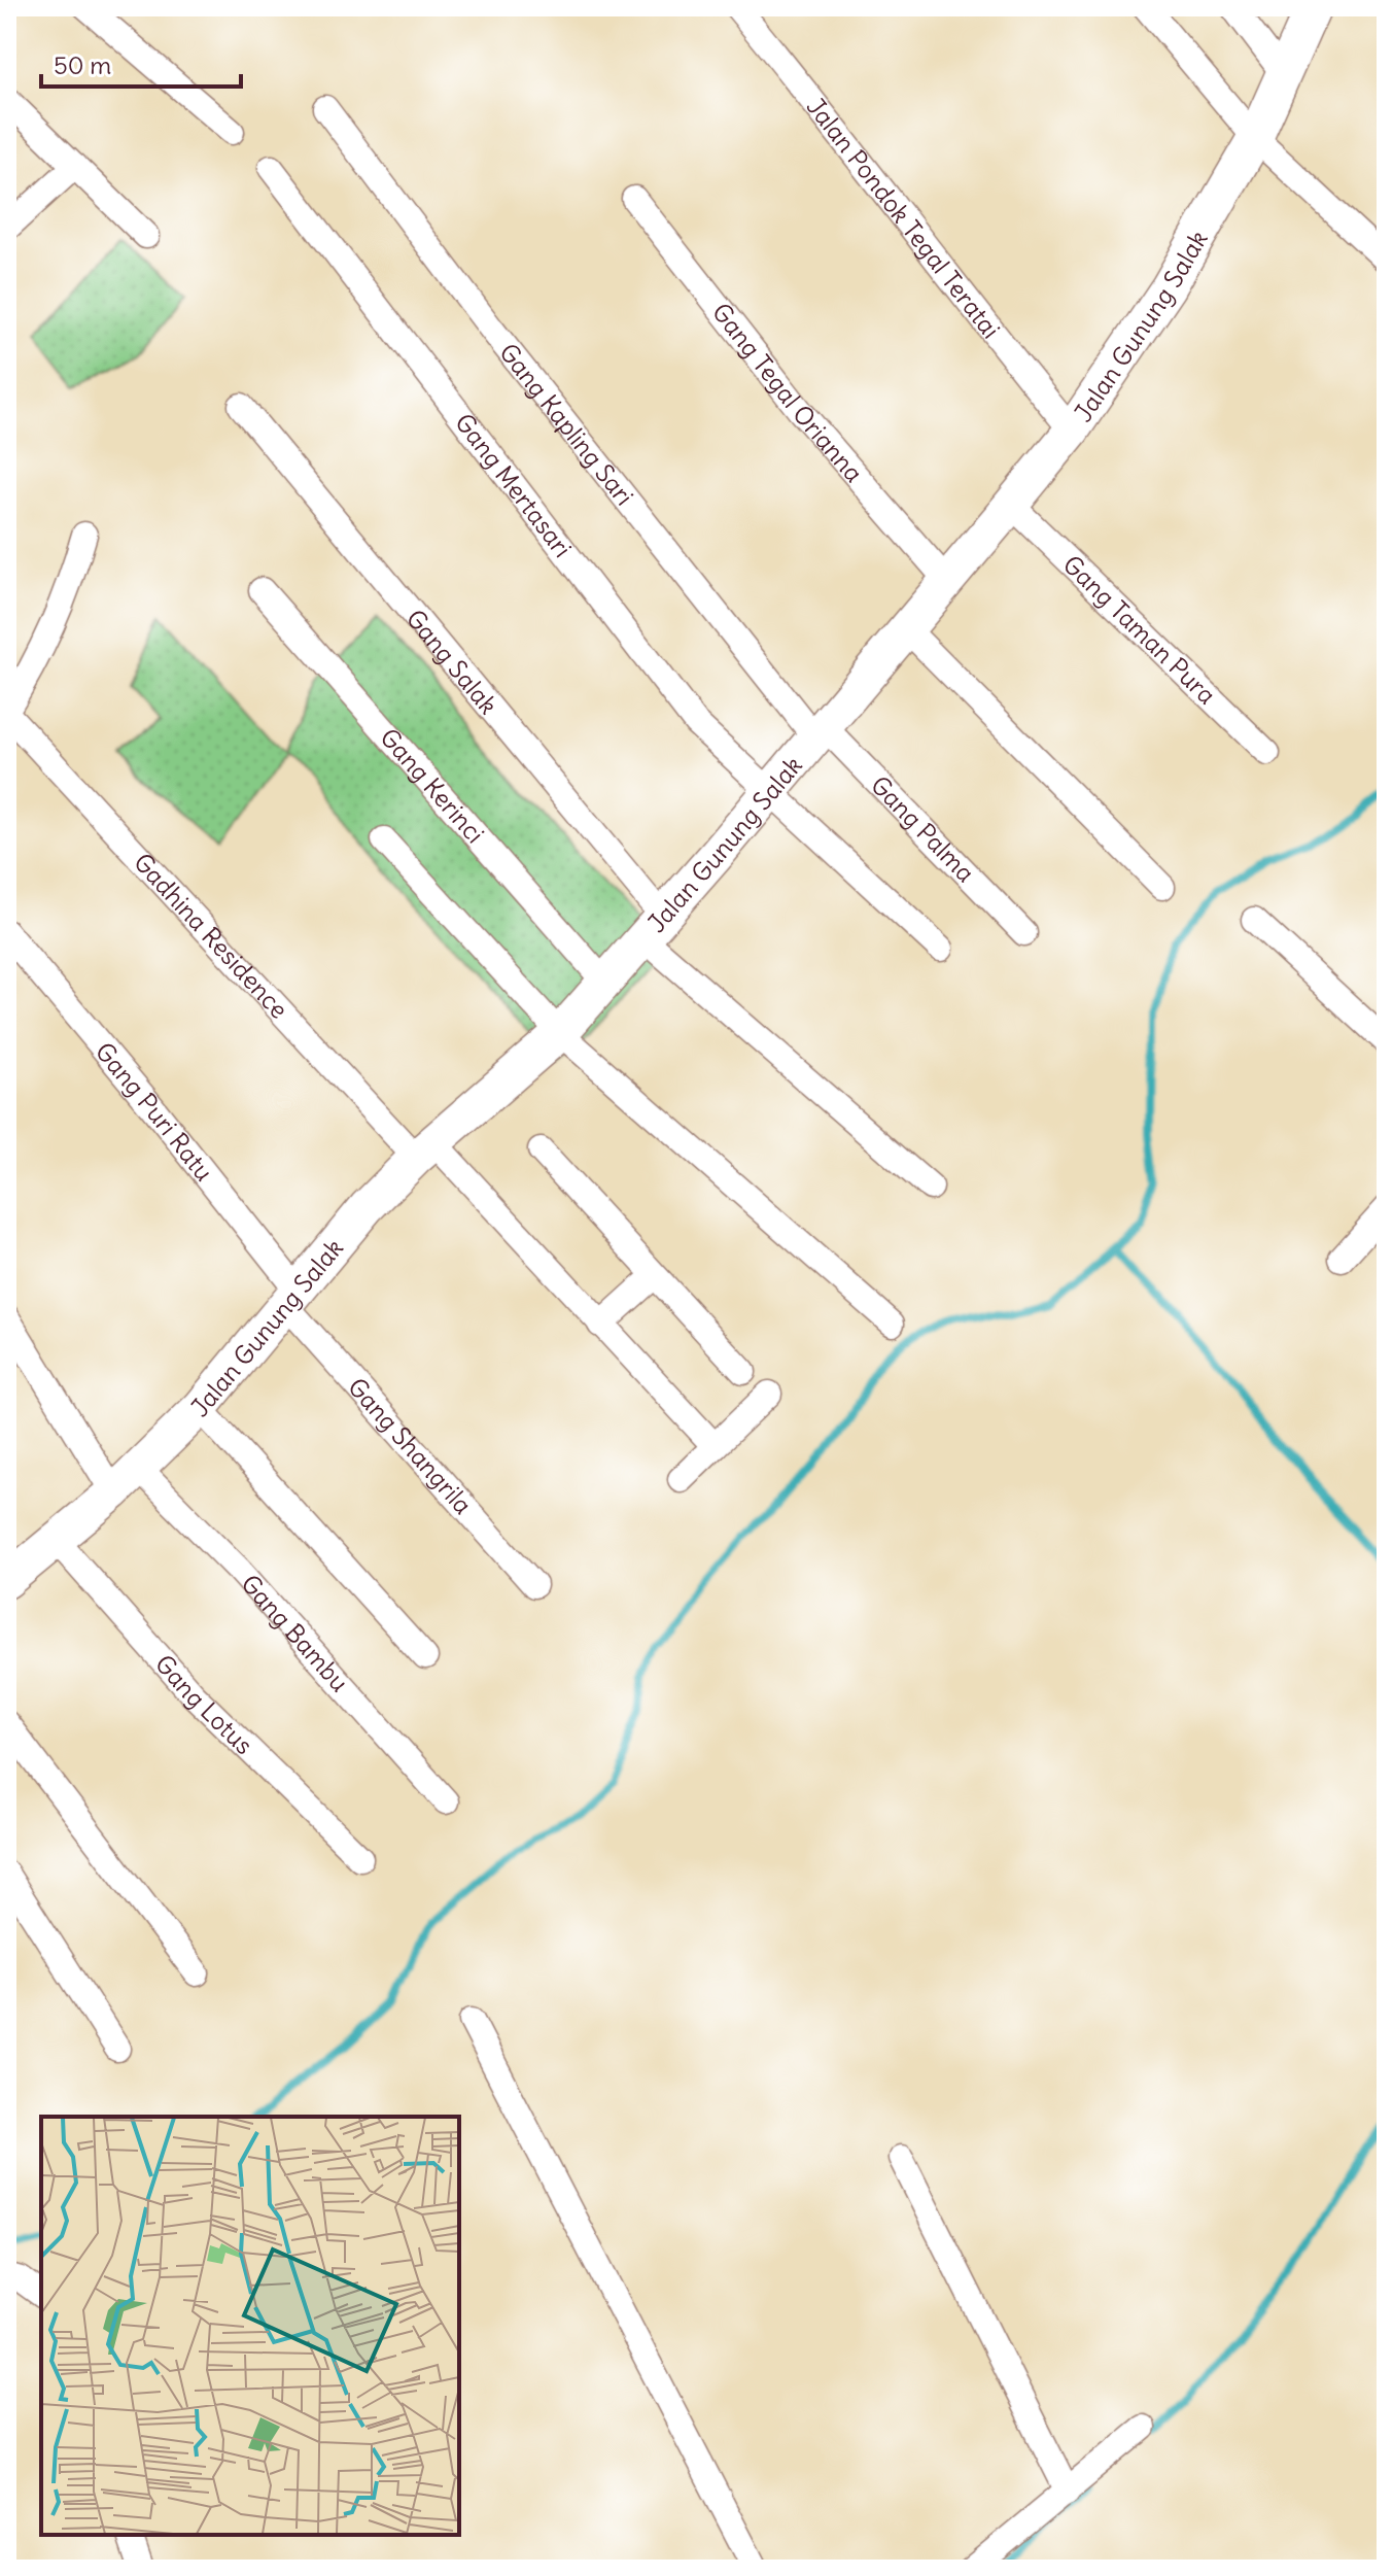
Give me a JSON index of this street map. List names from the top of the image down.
{
  "streets": {
    "street": [
      "Jalan Pondok Tegal Teratai",
      "Jalan Gunung Salak",
      "Gang Tegal Orianna",
      "Gang Kapling Sari",
      "Gang Mertasari",
      "Gang Taman Pura",
      "Gang Salak",
      "Gang Kerinci",
      "Gang Palma",
      "Gadhina Residence",
      "Gang Puri Ratu",
      "Gang Shangrila",
      "Gang Bambu",
      "Gang Lotus"
    ]
  },
  "crossings": [
    ["Jalan Pondok Tegal Teratai", "Jalan Gunung Salak"],
    ["Jalan Gunung Salak", "Gang Tegal Orianna"],
    ["Jalan Gunung Salak", "Gang Kapling Sari"],
    ["Jalan Gunung Salak", "Gang Mertasari"],
    ["Jalan Gunung Salak", "Gang Taman Pura"],
    ["Jalan Gunung Salak", "Gang Salak"],
    ["Jalan Gunung Salak", "Gang Kerinci"],
    ["Jalan Gunung Salak", "Gang Palma"],
    ["Jalan Gunung Salak", "Gadhina Residence"],
    ["Jalan Gunung Salak", "Gang Puri Ratu"],
    ["Jalan Gunung Salak", "Gang Shangrila"],
    ["Jalan Gunung Salak", "Gang Bambu"],
    ["Jalan Gunung Salak", "Gang Lotus"],
    ["Gang Kapling Sari", "Gang Palma"],
    ["Gang Puri Ratu", "Gang Shangrila"]
  ],
  "scale_bar": "50 m"
}
